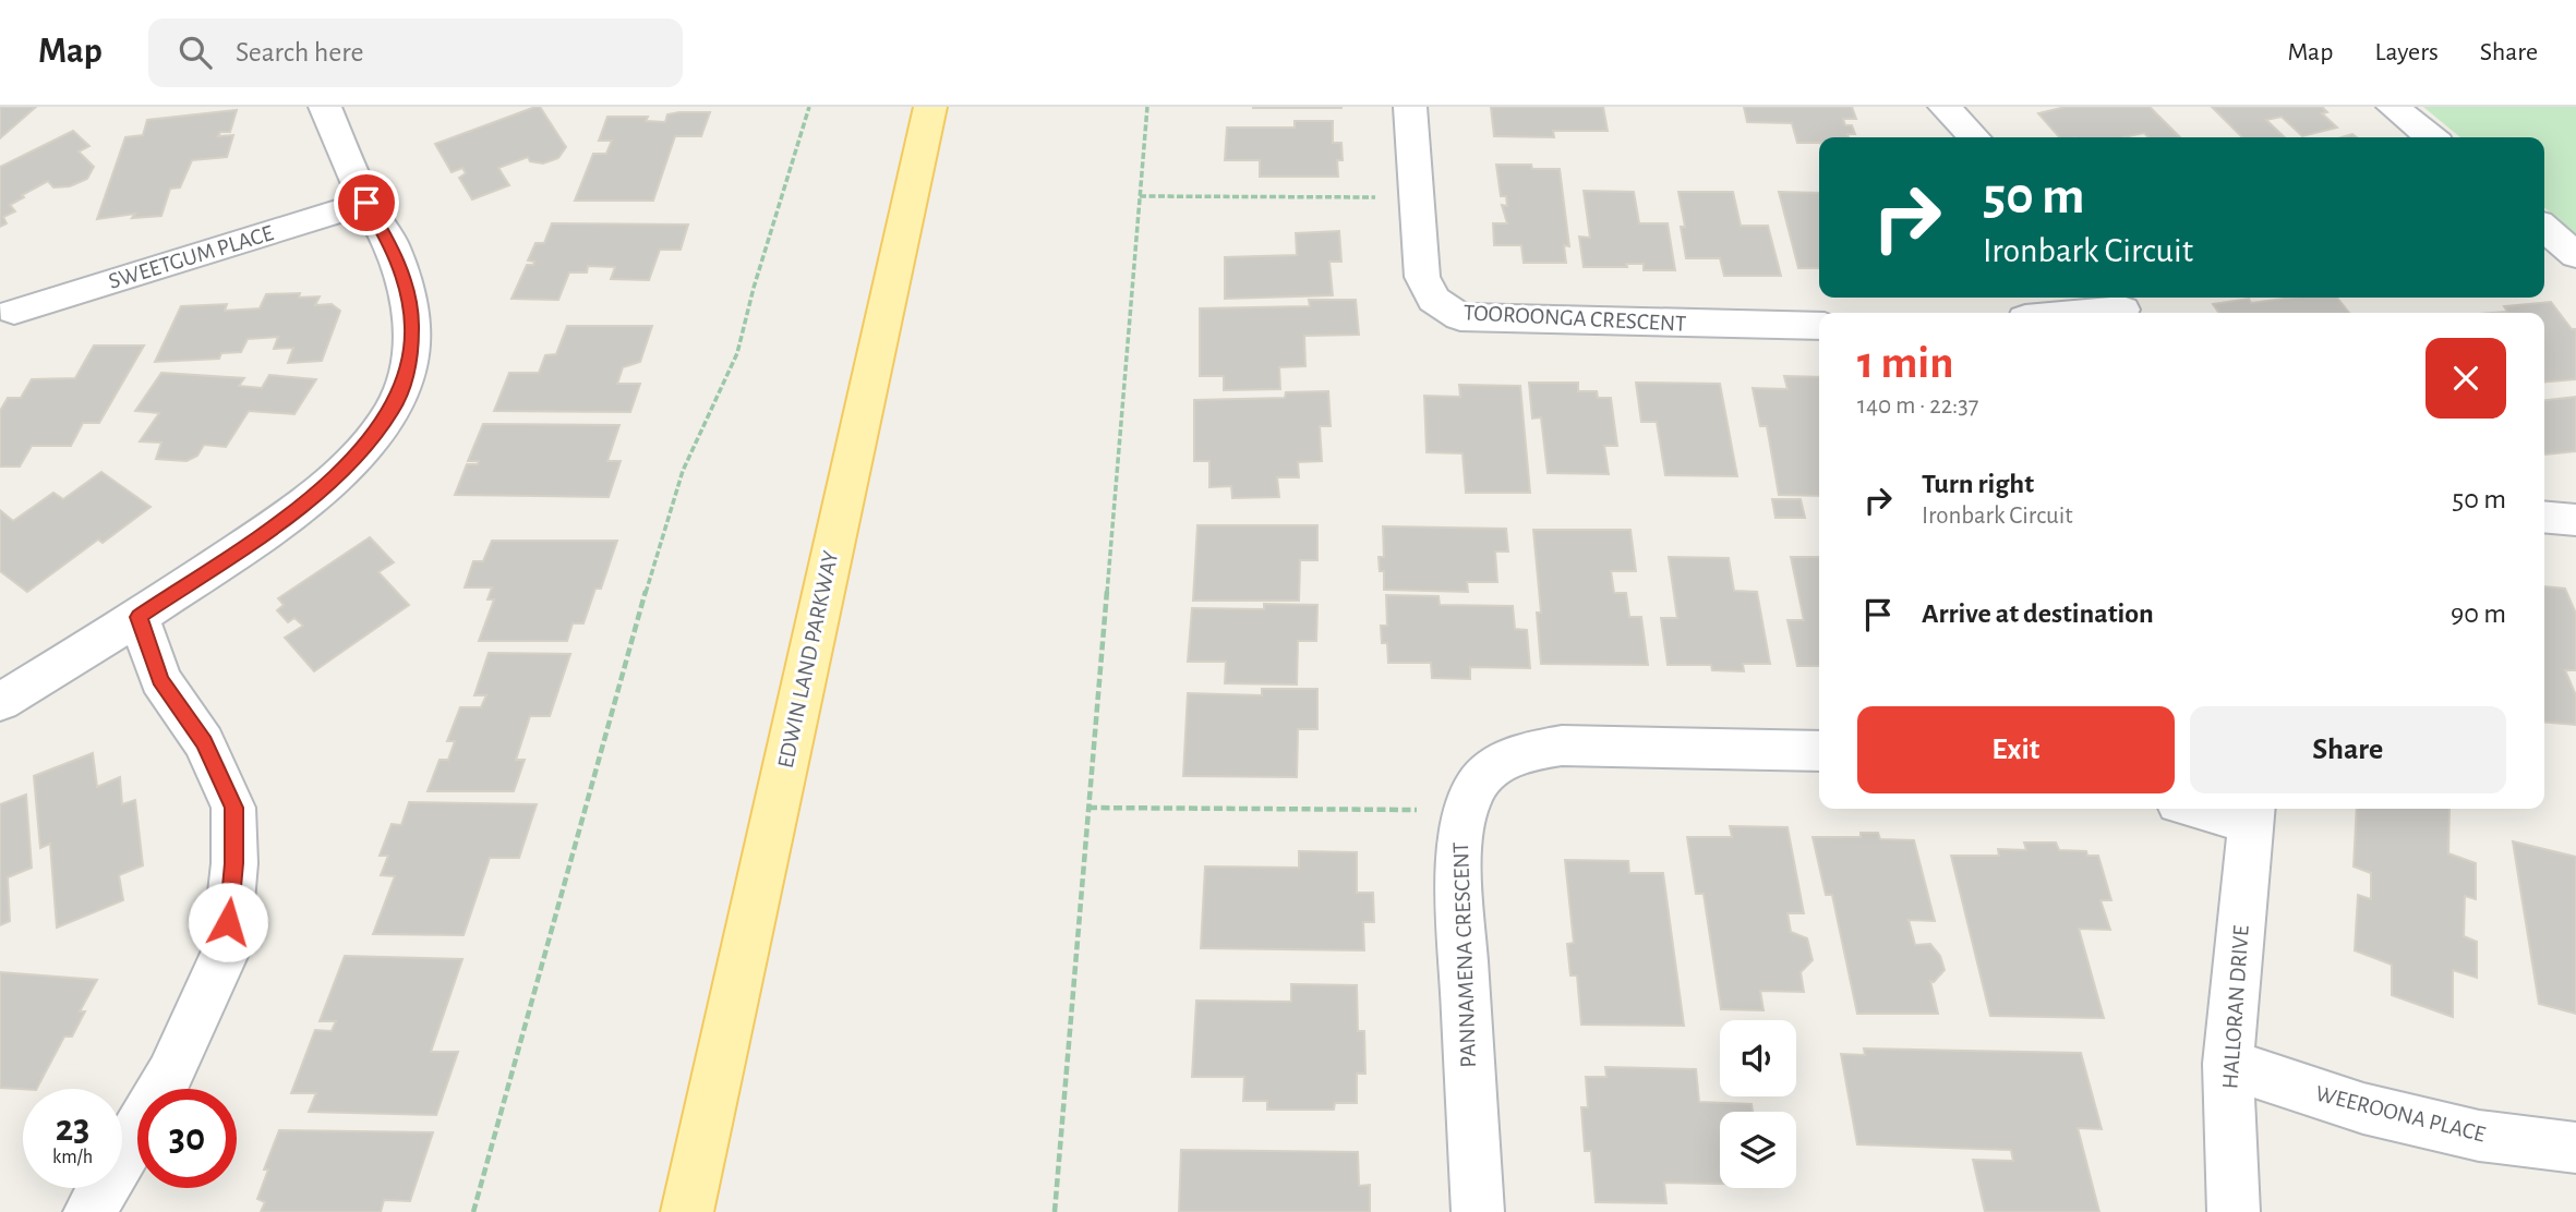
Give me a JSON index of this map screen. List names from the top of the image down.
{
  "streets": {
    "main road": ["EDWIN LAND PARKWAY"],
    "street": [
      "SWEETGUM PLACE",
      "TOOROONGA CRESCENT",
      "PANNAMENA CRESCENT",
      "HALLORAN DRIVE",
      "WEEROONA PLACE"
    ]
  },
  "crossings": [
    ["HALLORAN DRIVE", "WEEROONA PLACE"]
  ],
  "page": {
    "header": "Map",
    "search": "Search here",
    "nav": ["Map", "Layers", "Share"],
    "turn": ["50 m", "Ironbark Circuit"],
    "heading": ["1 min", "140 m · 22:37"],
    "list": [
      {
        "name": "Turn right",
        "note": "Ironbark Circuit",
        "value": "50 m"
      },
      {
        "name": "Arrive at destination",
        "value": "90 m"
      }
    ],
    "buttons": ["Exit", "Share"],
    "speed": "23 km/h",
    "limit": "30"
  }
}
